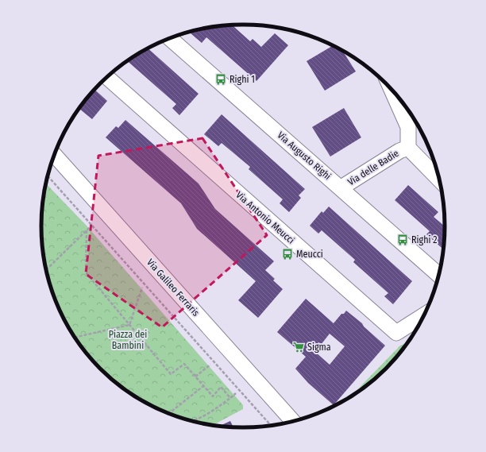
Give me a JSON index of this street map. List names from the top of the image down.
{
  "streets": {
    "street": [
      "Via Augusto Righi",
      "Via delle Badie",
      "Via Antonio Meucci",
      "Via Galileo Ferraris"
    ]
  },
  "crossings": [
    ["Via Augusto Righi", "Via delle Badie"]
  ],
  "parks": ["Piazza dei Bambini"],
  "places": {
    "bus stop": ["Righi 1", "Righi 2", "Meucci"],
    "supermarket": ["Sigma"]
  }
}
